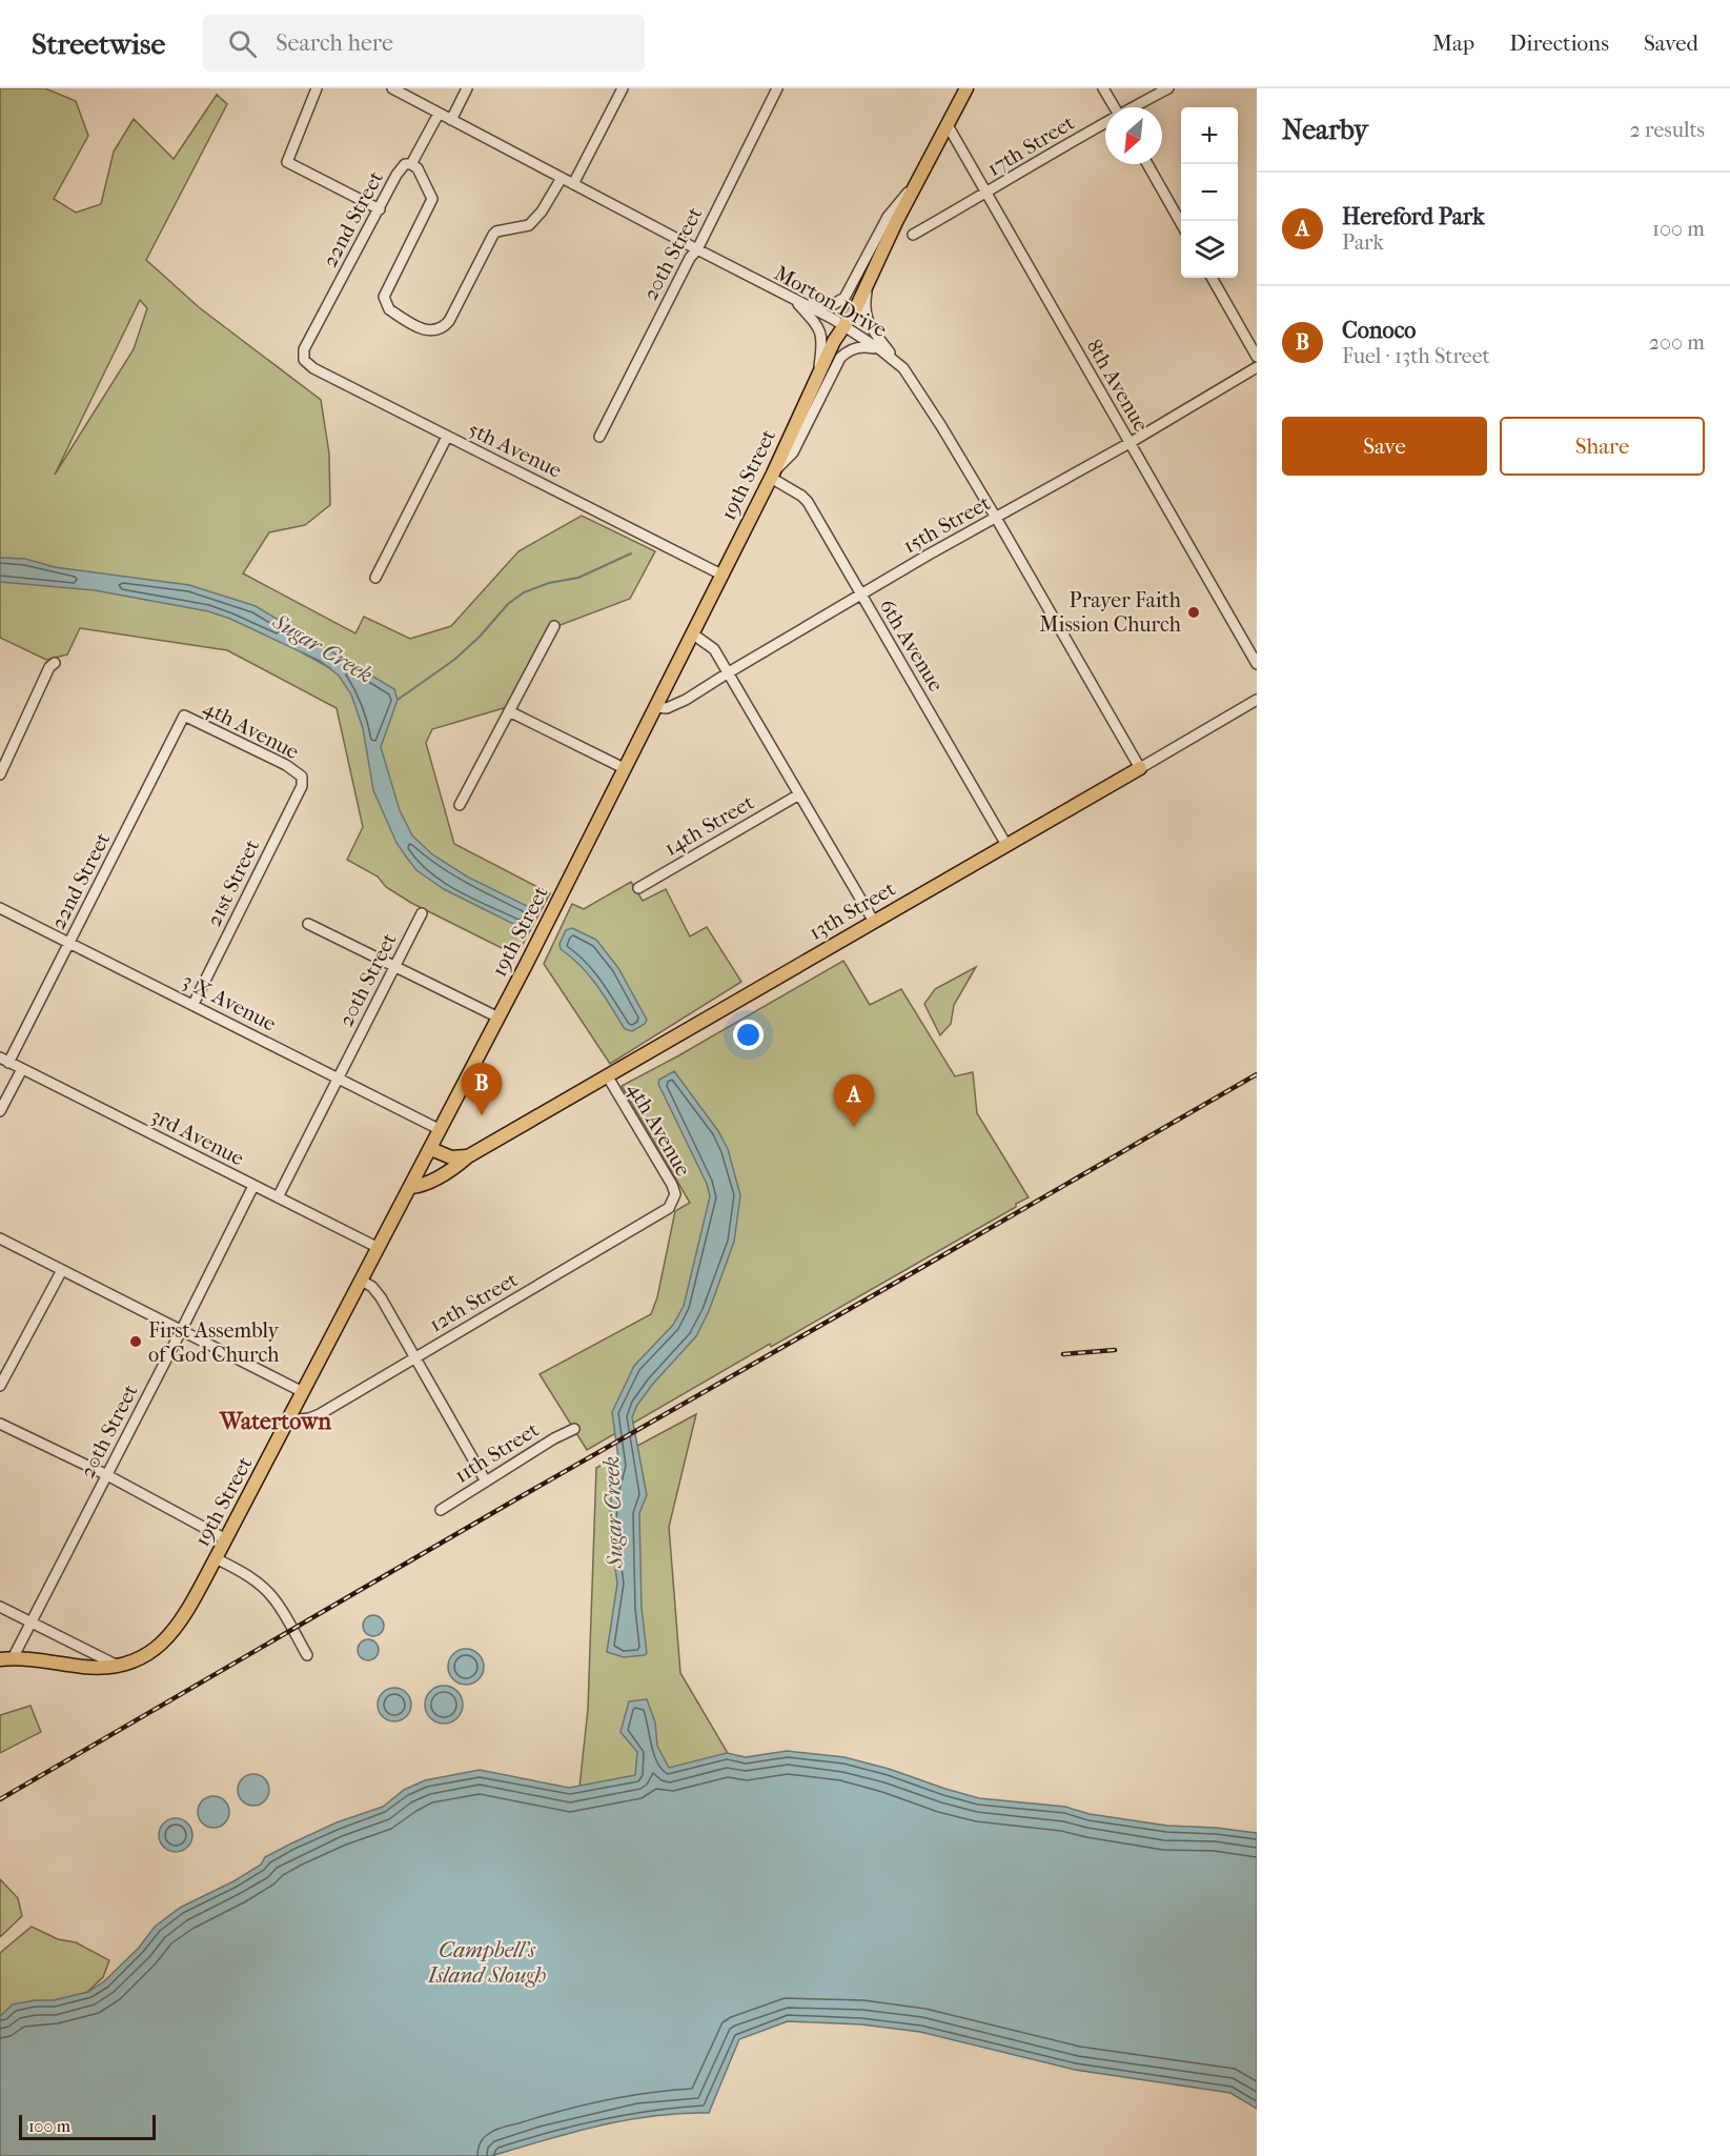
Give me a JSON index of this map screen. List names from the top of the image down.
{
  "streets": {
    "main road": ["19th Street", "13th Street"],
    "street": [
      "17th Street",
      "22nd Street",
      "20th Street",
      "Morton Drive",
      "8th Avenue",
      "5th Avenue",
      "15th Street",
      "6th Avenue",
      "4th Avenue",
      "14th Street",
      "21st Street",
      "3 X Avenue",
      "3rd Avenue",
      "12th Street",
      "11th Street"
    ]
  },
  "crossings": [
    ["17th Street", "8th Avenue"],
    ["22nd Street", "Morton Drive"],
    ["22nd Street", "5th Avenue"],
    ["22nd Street", "4th Avenue"],
    ["22nd Street", "3 X Avenue"],
    ["22nd Street", "3rd Avenue"],
    ["20th Street", "Morton Drive"],
    ["20th Street", "19th Street"],
    ["20th Street", "3 X Avenue"],
    ["20th Street", "3rd Avenue"],
    ["Morton Drive", "19th Street"],
    ["Morton Drive", "15th Street"],
    ["Morton Drive", "13th Street"],
    ["8th Avenue", "19th Street"],
    ["8th Avenue", "15th Street"],
    ["5th Avenue", "19th Street"],
    ["19th Street", "15th Street"],
    ["19th Street", "6th Avenue"],
    ["19th Street", "13th Street"],
    ["19th Street", "3 X Avenue"],
    ["19th Street", "3rd Avenue"],
    ["19th Street", "12th Street"],
    ["15th Street", "6th Avenue"],
    ["6th Avenue", "13th Street"],
    ["4th Avenue", "21st Street"],
    ["4th Avenue", "13th Street"],
    ["4th Avenue", "12th Street"],
    ["21st Street", "3 X Avenue"]
  ],
  "districts": ["Watertown"],
  "water": ["Sugar Creek", "Campbell's Island Slough"],
  "places": ["Prayer Faith Mission Church", "First Assembly of God Church"],
  "scale_bar": "100 m",
  "north": "bottom left",
  "page": {
    "header": "Streetwise",
    "search": "Search here",
    "nav": ["Map", "Directions", "Saved"],
    "heading": ["Nearby", "2 results"],
    "map_buttons": ["+", "−"],
    "list": [
      {
        "mark": "A",
        "name": "Hereford Park",
        "note": "Park",
        "value": "100 m"
      },
      {
        "mark": "B",
        "name": "Conoco",
        "note": "Fuel · 13th Street",
        "value": "200 m"
      }
    ],
    "buttons": ["Save", "Share"],
    "pins": ["B", "A"],
    "scale": "100 m"
  }
}
